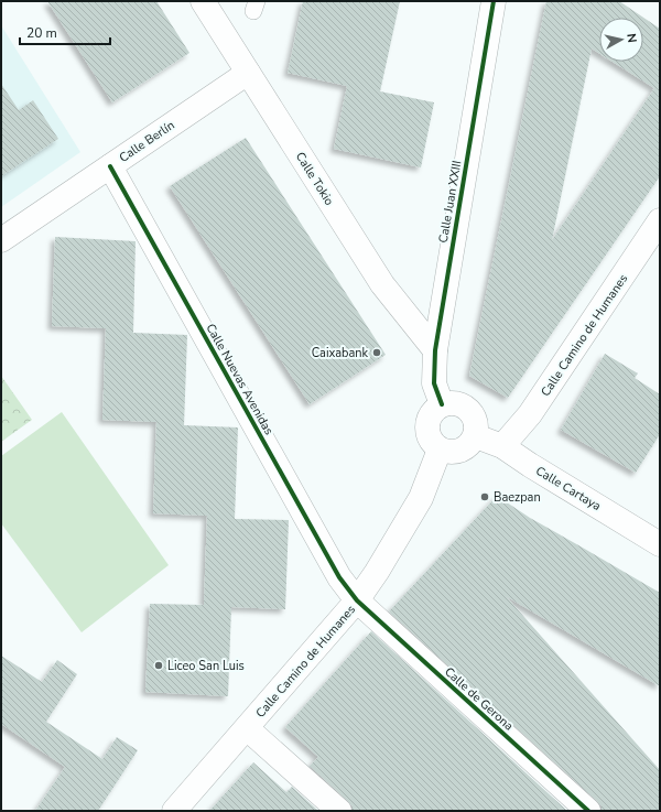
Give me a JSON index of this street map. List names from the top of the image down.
{
  "streets": {
    "street": [
      "Calle Berlín",
      "Calle Tokio",
      "Calle Juan XXIII",
      "Calle Camino de Humanes",
      "Calle Nuevas Avenidas",
      "Calle Cartaya",
      "Calle de Gerona"
    ]
  },
  "crossings": [
    ["Calle Berlín", "Calle Tokio"],
    ["Calle Berlín", "Calle Nuevas Avenidas"],
    ["Calle Tokio", "Calle Juan XXIII"],
    ["Calle Juan XXIII", "Calle Camino de Humanes"],
    ["Calle Juan XXIII", "Calle Cartaya"],
    ["Calle Camino de Humanes", "Calle Nuevas Avenidas"],
    ["Calle Camino de Humanes", "Calle Cartaya"],
    ["Calle Camino de Humanes", "Calle de Gerona"],
    ["Calle Nuevas Avenidas", "Calle de Gerona"]
  ],
  "places": ["Caixabank", "Baezpan", "Liceo San Luis"],
  "scale_bar": "20 m",
  "north": "right"
}
